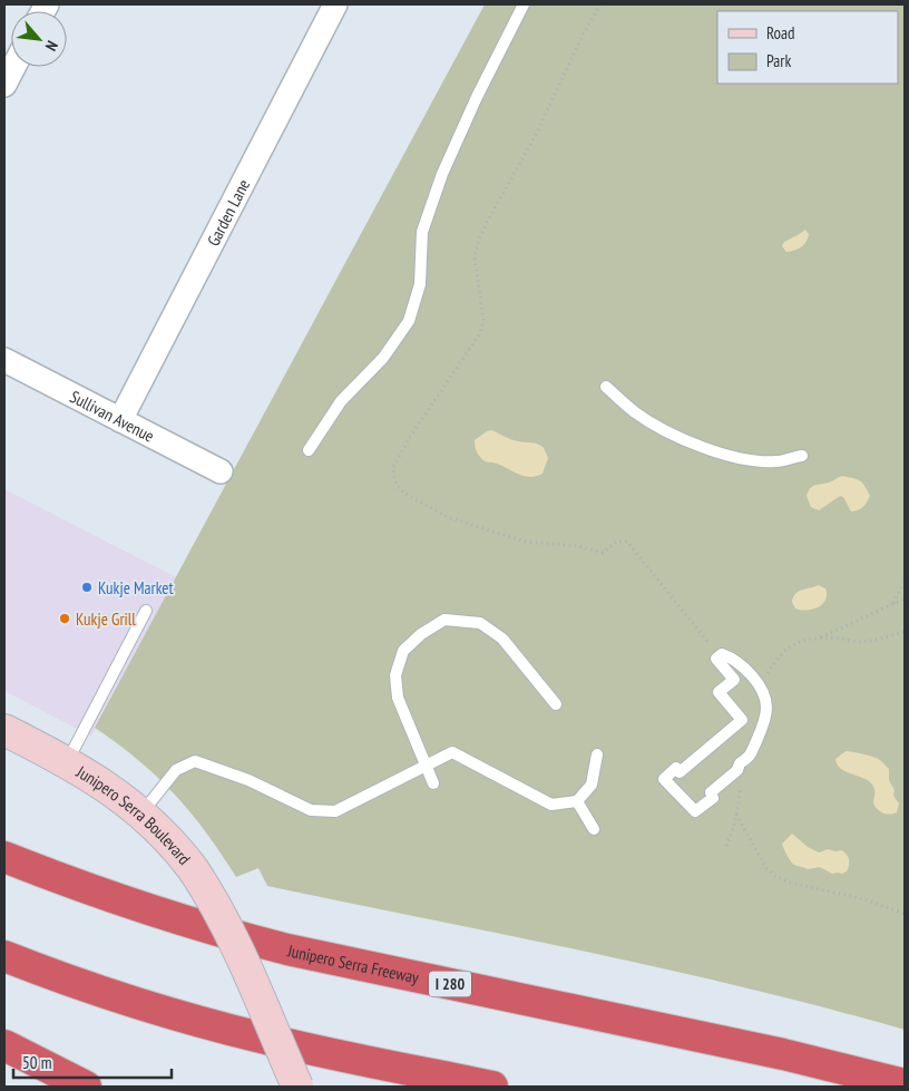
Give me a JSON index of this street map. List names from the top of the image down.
{
  "streets": {
    "highway": ["Junipero Serra Freeway", "I 280"],
    "main road": ["Junipero Serra Boulevard"],
    "street": ["Garden Lane", "Sullivan Avenue"]
  },
  "crossings": [
    ["Garden Lane", "Sullivan Avenue"]
  ],
  "places": ["Kukje Market", "Kukje Grill"],
  "legend": ["Road", "Park"],
  "scale_bar": "50 m",
  "north": "bottom right"
}
